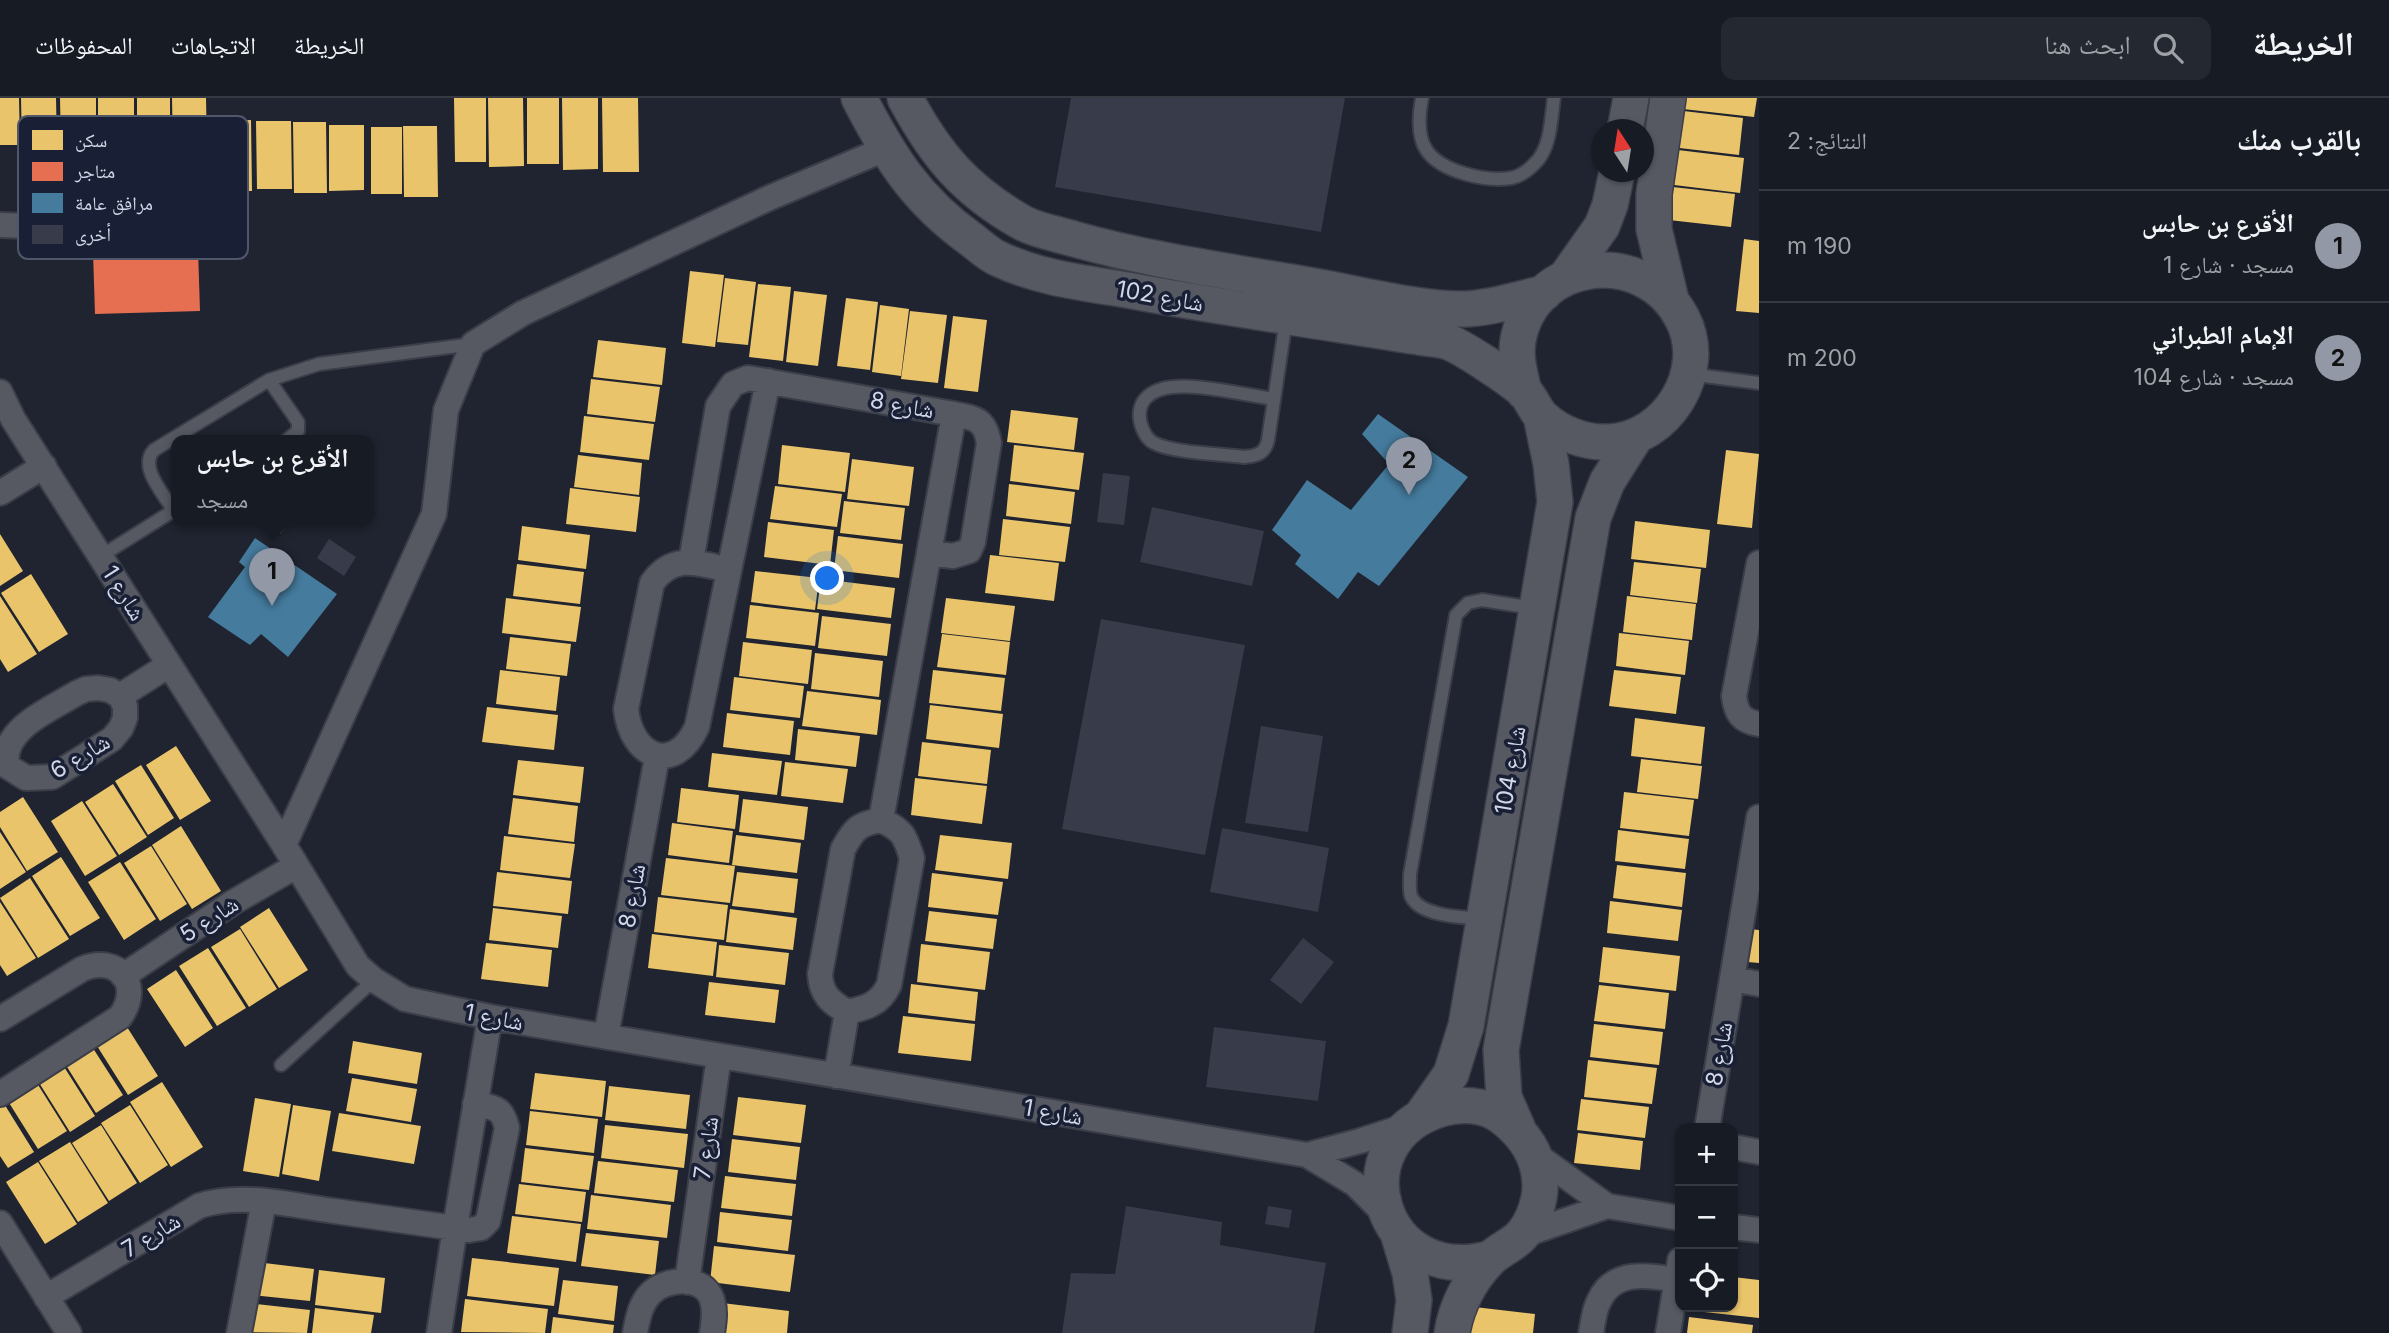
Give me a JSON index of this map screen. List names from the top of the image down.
{
  "streets": {
    "street": [
      "شارع 102",
      "شارع 8",
      "شارع 1",
      "شارع 6",
      "شارع 104",
      "شارع 5",
      "شارع 7"
    ]
  },
  "crossings": [
    ["شارع 102", "شارع 104"],
    ["شارع 8", "شارع 1"],
    ["شارع 1", "شارع 104"],
    ["شارع 1", "شارع 5"],
    ["شارع 1", "شارع 7"]
  ],
  "legend": [
    "سكن",
    "متاجر",
    "مرافق عامة",
    "أخرى"
  ],
  "north": "top",
  "page": {
    "header": "الخريطة",
    "search": "ابحث هنا",
    "nav": ["الخريطة", "الاتجاهات", "المحفوظات"],
    "heading": ["بالقرب منك", "النتائج: 2"],
    "list": [
      {
        "mark": "1",
        "name": "الأقرع بن حابس",
        "note": "مسجد · شارع 1",
        "value": "190 m"
      },
      {
        "mark": "2",
        "name": "الإمام الطبراني",
        "note": "مسجد · شارع 104",
        "value": "200 m"
      }
    ],
    "popup": ["الأقرع بن حابس", "مسجد"],
    "pins": ["2", "1"],
    "map_buttons": ["+", "−"]
  }
}
